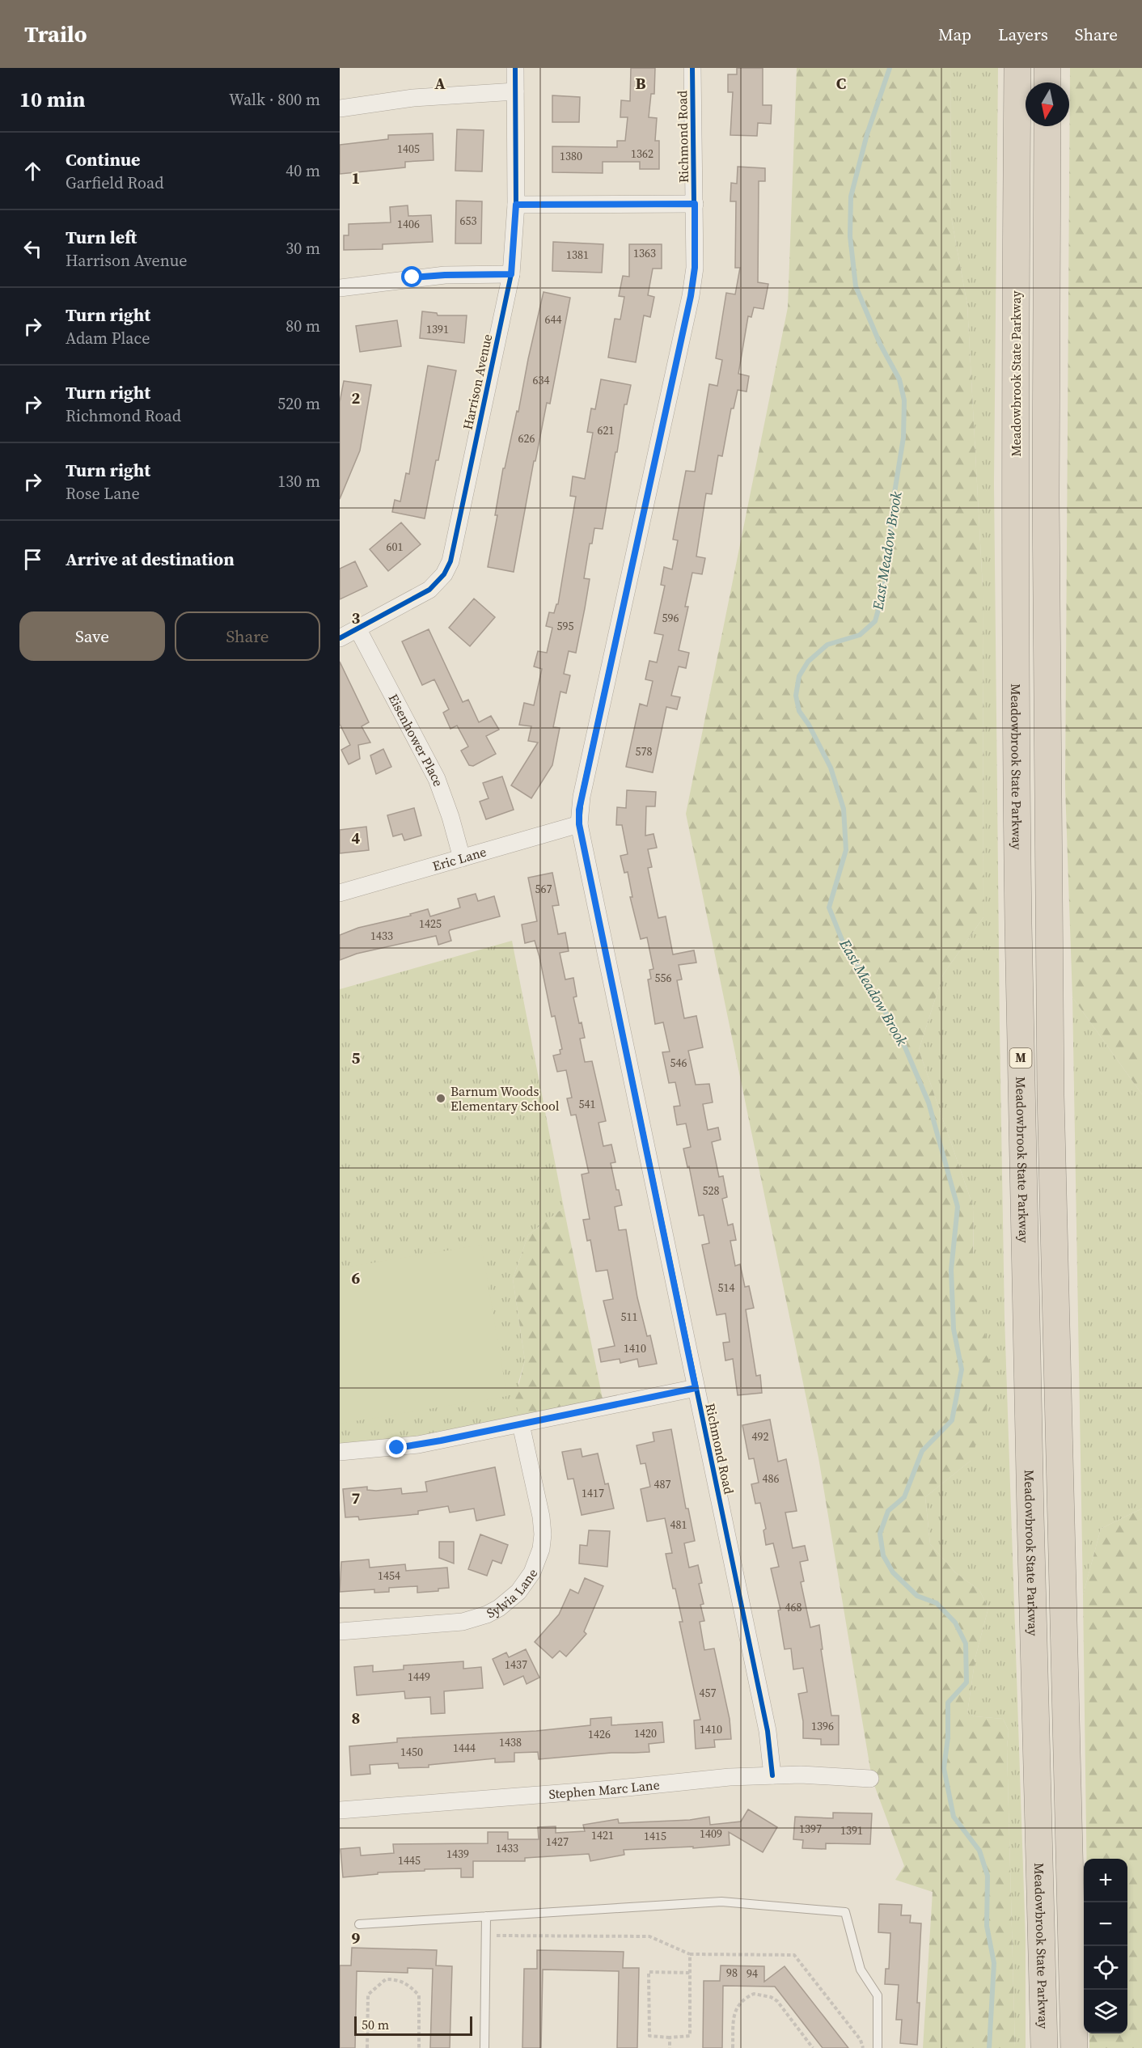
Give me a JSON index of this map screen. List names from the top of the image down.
{
  "streets": {
    "highway": ["Meadowbrook State Parkway", "M"],
    "street": [
      "Richmond Road",
      "Harrison Avenue",
      "Eisenhower Place",
      "Eric Lane",
      "Sylvia Lane",
      "Stephen Marc Lane"
    ]
  },
  "crossings": [
    ["Richmond Road", "Eric Lane"],
    ["Richmond Road", "Stephen Marc Lane"],
    ["Harrison Avenue", "Eisenhower Place"],
    ["Eisenhower Place", "Eric Lane"]
  ],
  "water": ["East Meadow Brook"],
  "places": ["Barnum Woods Elementary School"],
  "house_numbers": [
    "1405",
    "1362",
    "1380",
    "653",
    "1406",
    "1363",
    "1381",
    "644",
    "1391",
    "634",
    "621",
    "626",
    "601",
    "596",
    "595",
    "578",
    "567",
    "1425",
    "1433",
    "556",
    "546",
    "541",
    "528",
    "514",
    "511",
    "1410",
    "492",
    "486",
    "487",
    "1417",
    "481",
    "1454",
    "468",
    "1437",
    "1449",
    "457",
    "1396",
    "1410",
    "1420",
    "1426",
    "1438",
    "1444",
    "1450",
    "1397",
    "1391",
    "1409",
    "1421",
    "1415",
    "1427",
    "1433",
    "1439",
    "1445",
    "98",
    "94"
  ],
  "scale_bar": "50 m",
  "north": "bottom",
  "page": {
    "header": "Trailo",
    "nav": ["Map", "Layers", "Share"],
    "heading": ["10 min", "Walk · 800 m"],
    "list": [
      ["Continue", "Garfield Road", "40 m"],
      ["Turn left", "Harrison Avenue", "30 m"],
      ["Turn right", "Adam Place", "80 m"],
      ["Turn right", "Richmond Road", "520 m"],
      ["Turn right", "Rose Lane", "130 m"],
      "Arrive at destination"
    ],
    "buttons": ["Save", "Share"],
    "map_buttons": ["+", "−"],
    "scale": "50 m"
  },
  "grid": {
    "columns": ["A", "B", "C"],
    "rows": [
      "1",
      "2",
      "3",
      "4",
      "5",
      "6",
      "7",
      "8",
      "9"
    ]
  }
}
